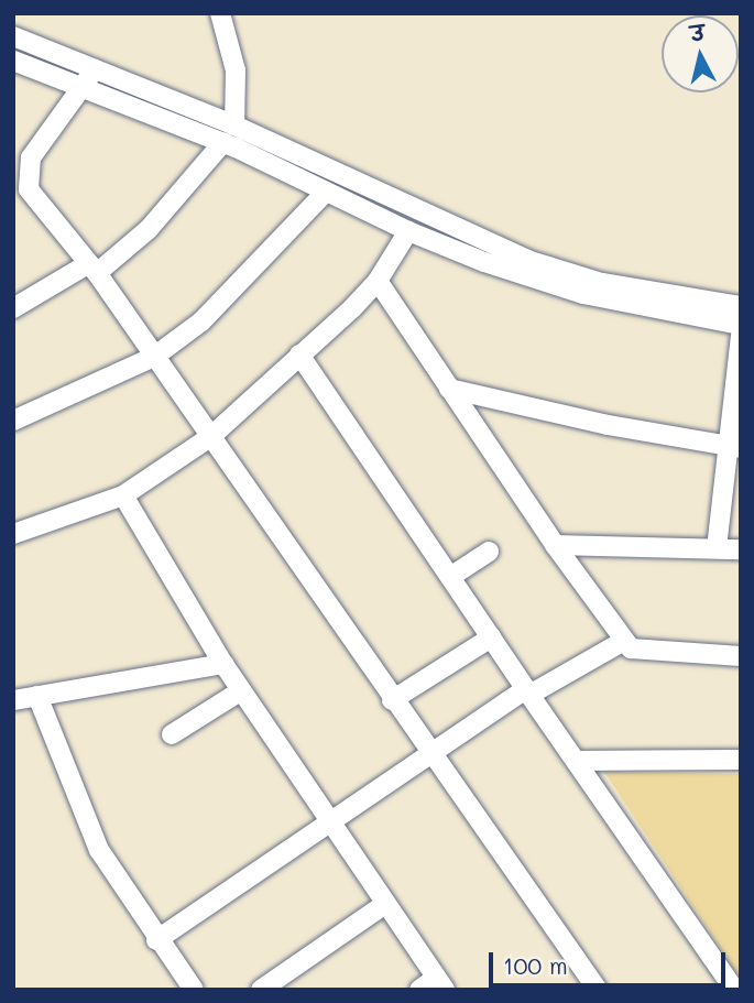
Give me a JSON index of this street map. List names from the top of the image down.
{
  "scale_bar": "100 m",
  "north": "top"
}
